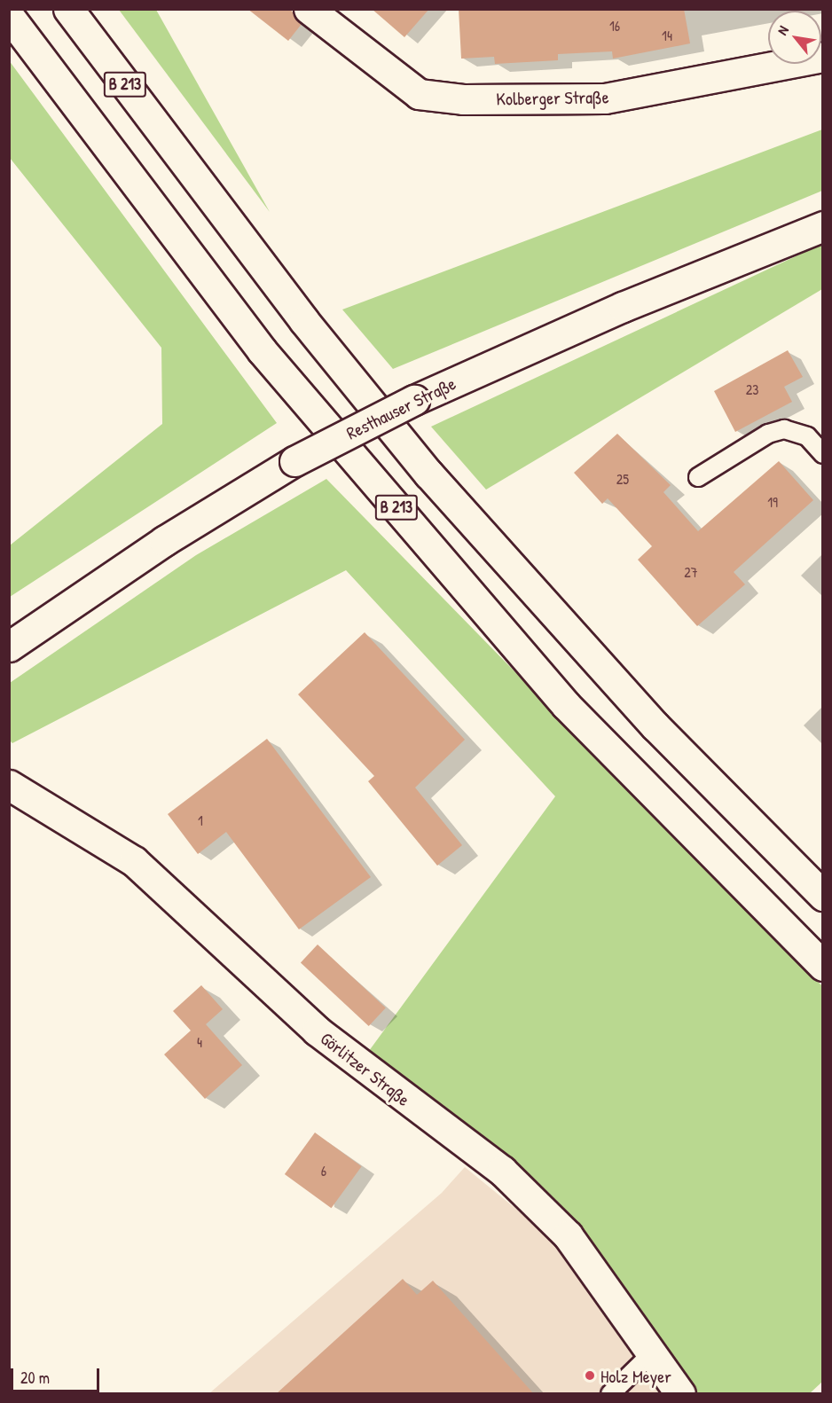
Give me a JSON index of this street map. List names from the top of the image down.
{
  "streets": {
    "main road": [
      "B 213",
      "Kolberger Straße",
      "Resthauser Straße",
      "Görlitzer Straße"
    ]
  },
  "places": ["Holz Meyer"],
  "house_numbers": [
    "16",
    "14",
    "23",
    "25",
    "19",
    "27",
    "1",
    "4",
    "6"
  ],
  "scale_bar": "20 m",
  "north": "top left"
}
